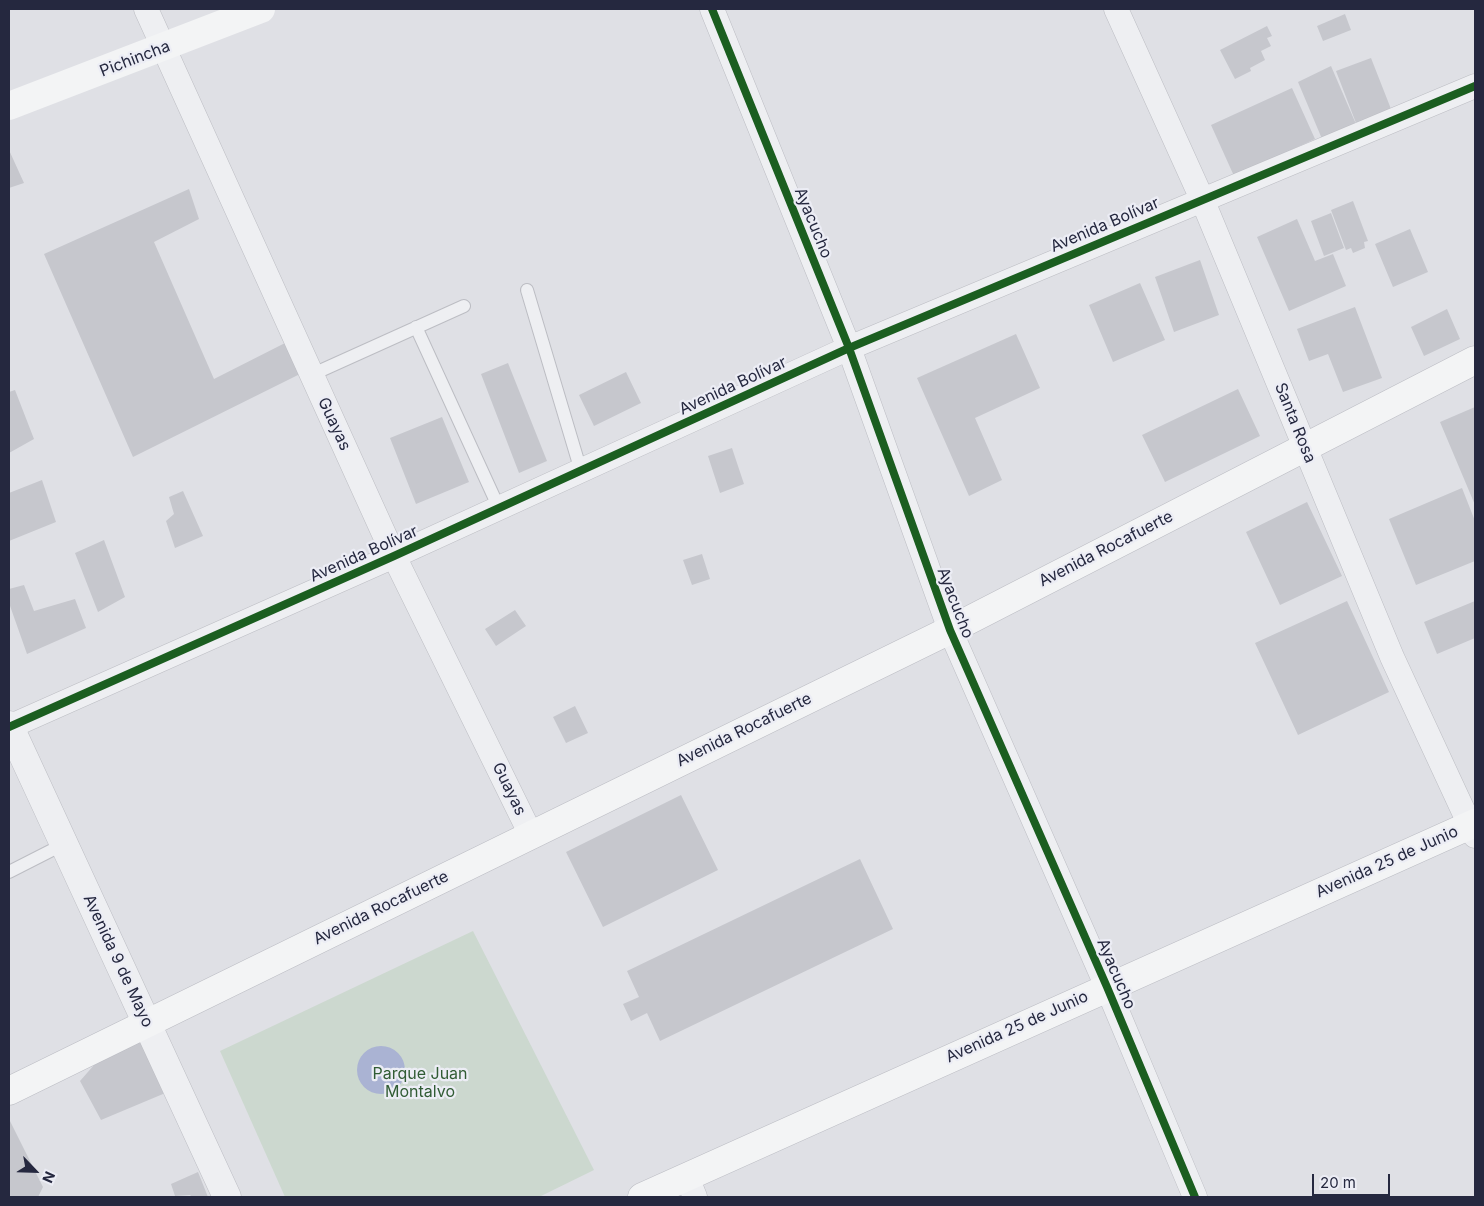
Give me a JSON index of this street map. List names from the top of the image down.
{
  "streets": {
    "main road": ["Pichincha", "Avenida Rocafuerte", "Avenida 25 de Junio"],
    "street": [
      "Ayacucho",
      "Avenida Bolívar",
      "Santa Rosa",
      "Guayas",
      "Avenida 9 de Mayo"
    ]
  },
  "crossings": [
    ["Pichincha", "Guayas"],
    ["Ayacucho", "Avenida Bolívar"],
    ["Ayacucho", "Avenida Rocafuerte"],
    ["Ayacucho", "Avenida 25 de Junio"],
    ["Avenida Bolívar", "Santa Rosa"],
    ["Avenida Bolívar", "Guayas"],
    ["Avenida Bolívar", "Avenida 9 de Mayo"],
    ["Santa Rosa", "Avenida Rocafuerte"],
    ["Santa Rosa", "Avenida 25 de Junio"],
    ["Guayas", "Avenida Rocafuerte"],
    ["Avenida Rocafuerte", "Avenida 9 de Mayo"]
  ],
  "parks": ["Parque Juan Montalvo"],
  "scale_bar": "20 m",
  "north": "bottom right"
}
